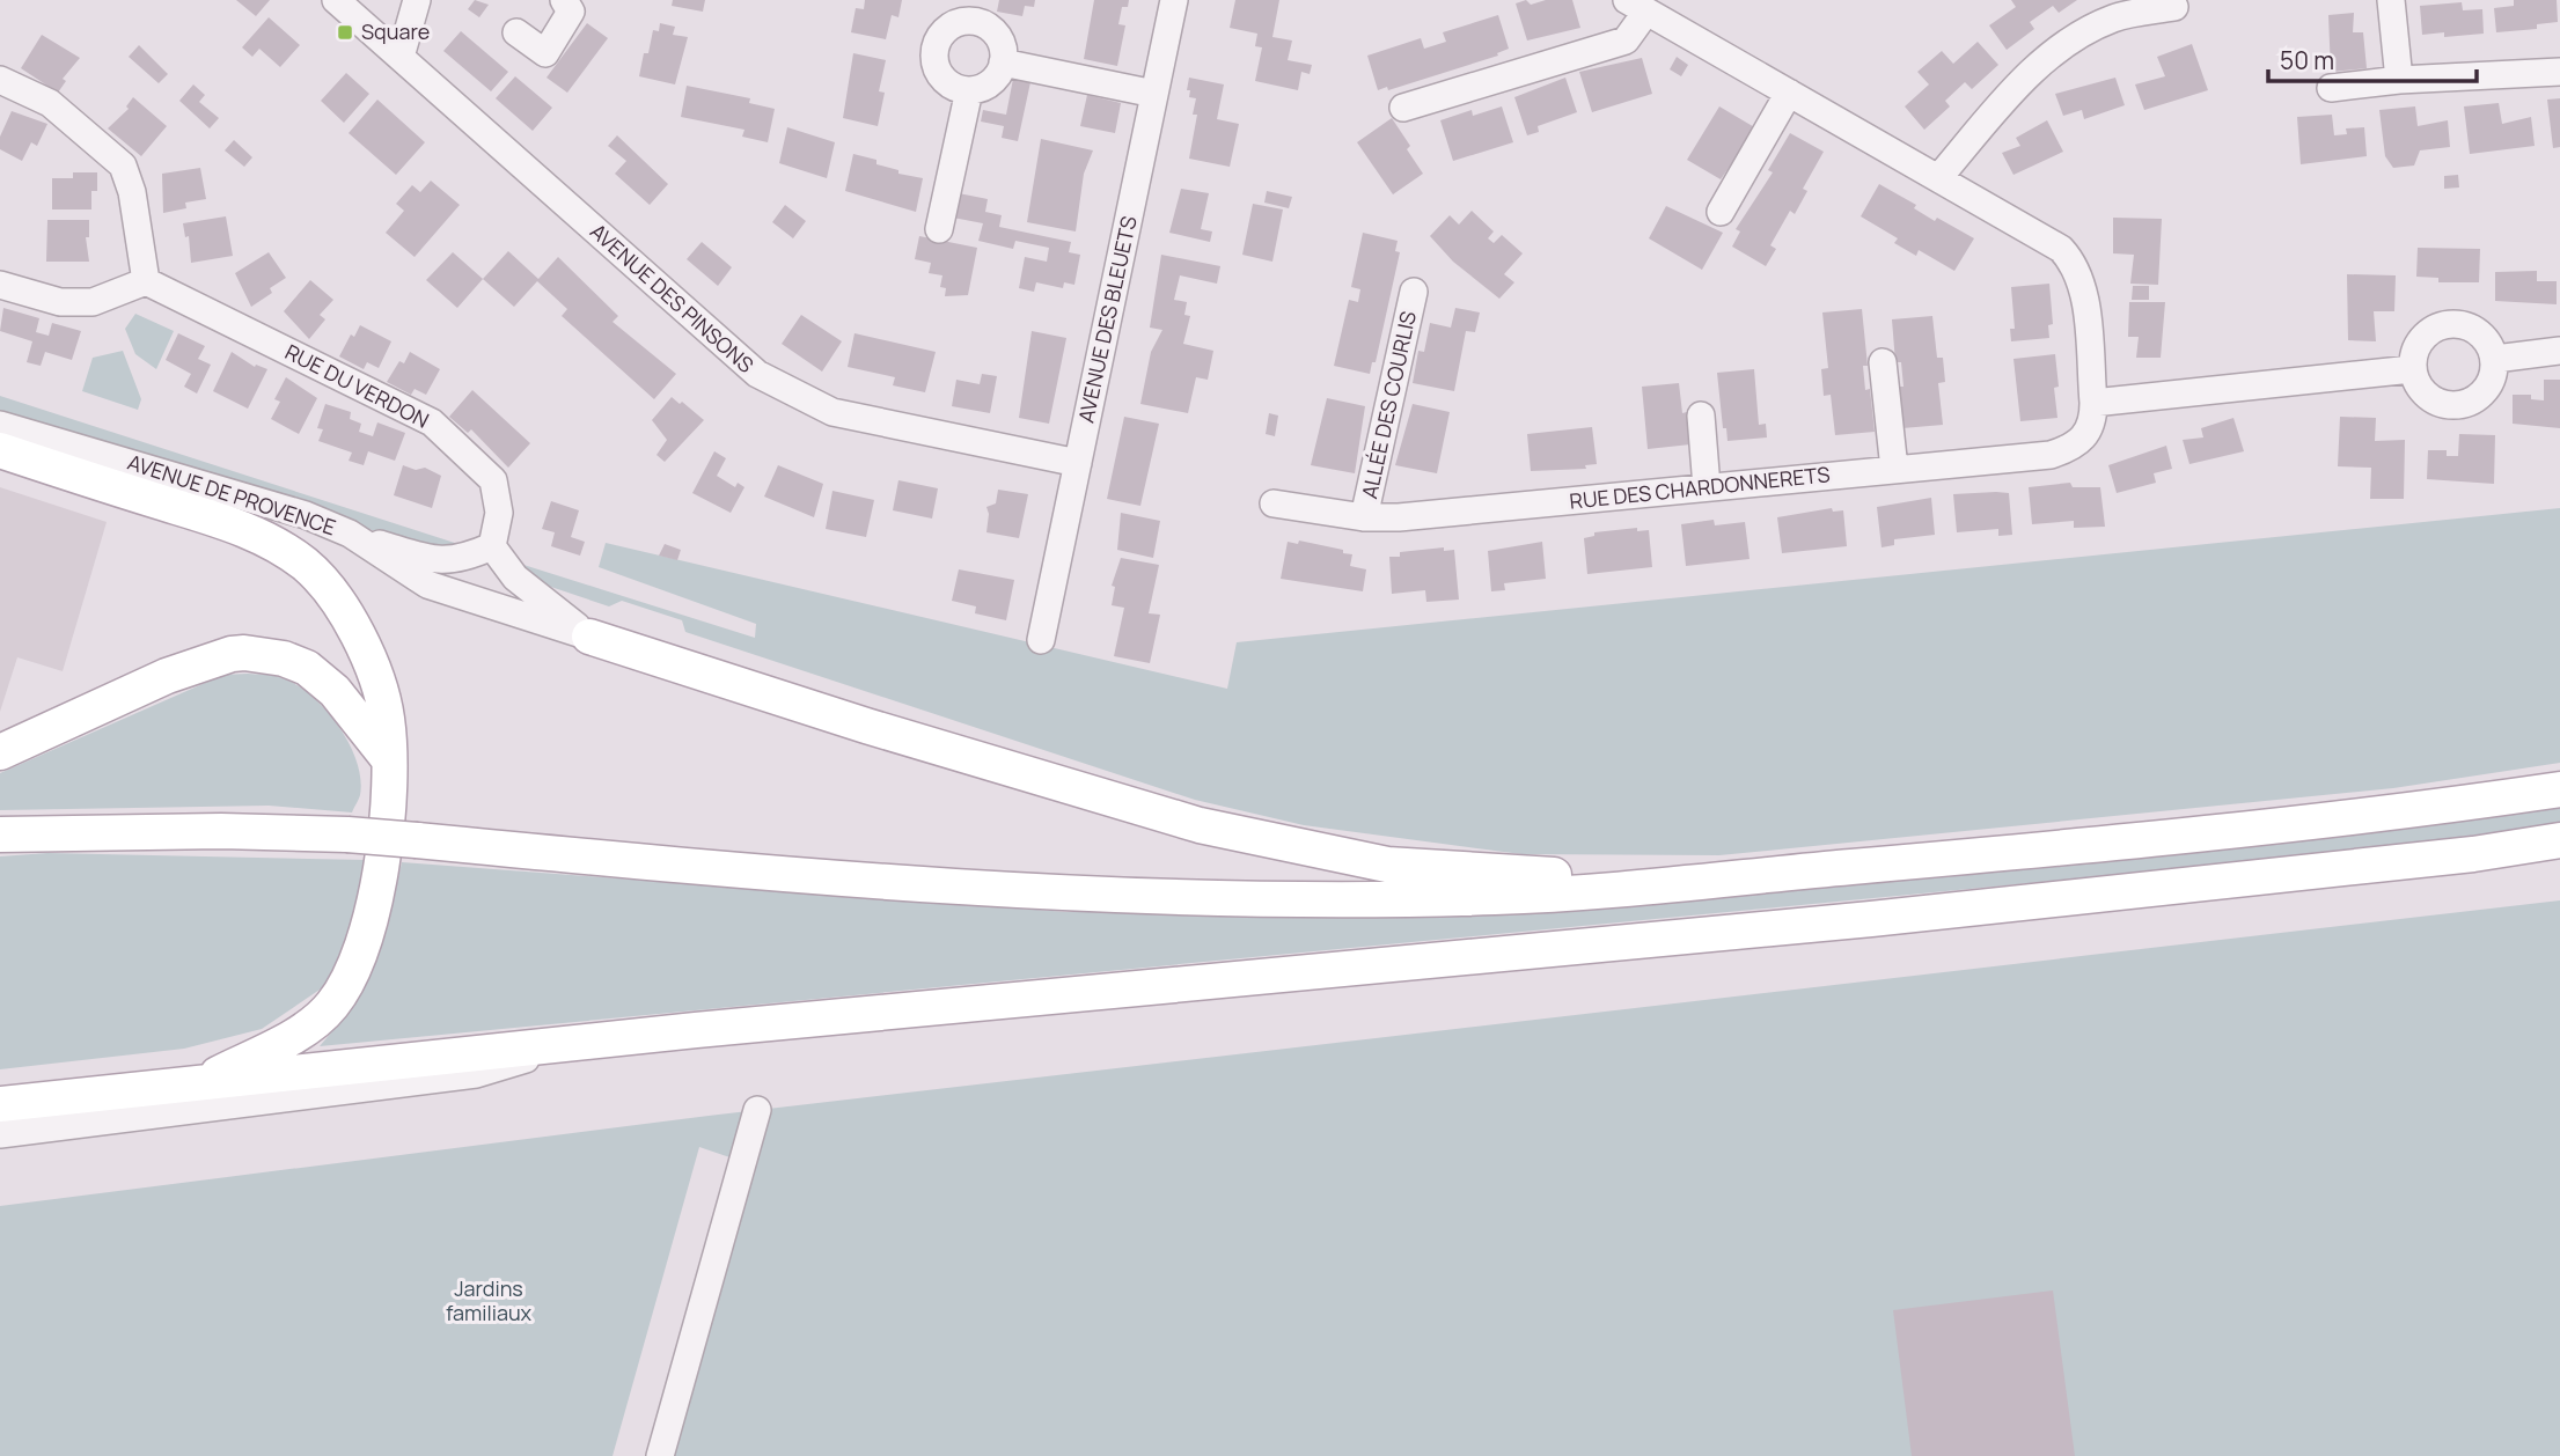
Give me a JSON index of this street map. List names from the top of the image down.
{
  "streets": {
    "street": [
      "AVENUE DES PINSONS",
      "AVENUE DES BLEUETS",
      "RUE DU VERDON",
      "ALLÉE DES COURLIS",
      "RUE DES CHARDONNERETS",
      "AVENUE DE PROVENCE"
    ]
  },
  "crossings": [
    ["AVENUE DES PINSONS", "AVENUE DES BLEUETS"],
    ["ALLÉE DES COURLIS", "RUE DES CHARDONNERETS"]
  ],
  "parks": ["Jardins familiaux"],
  "places": {
    "transit": ["Square"]
  },
  "scale_bar": "50 m"
}
